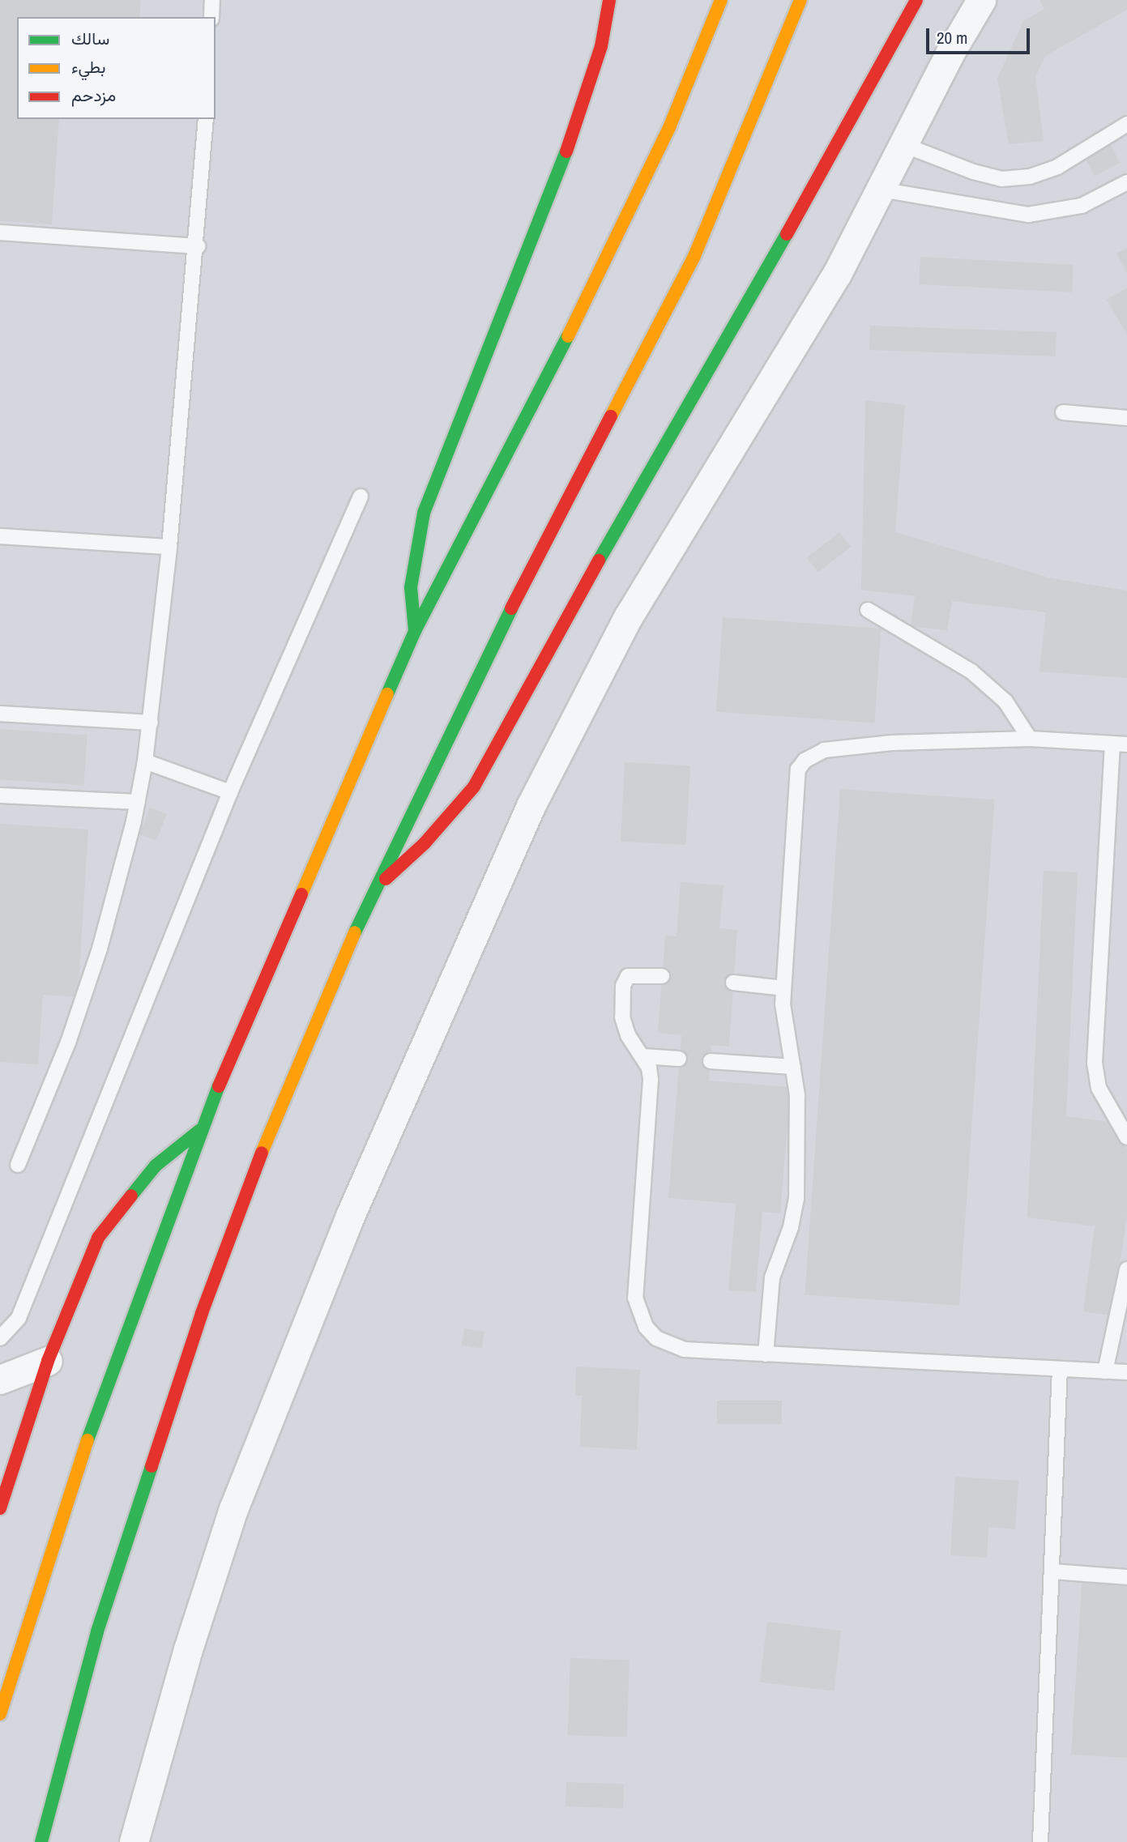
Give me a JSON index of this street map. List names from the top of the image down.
{
  "legend": ["سالك", "بطيء", "مزدحم"],
  "scale_bar": "20 m"
}
